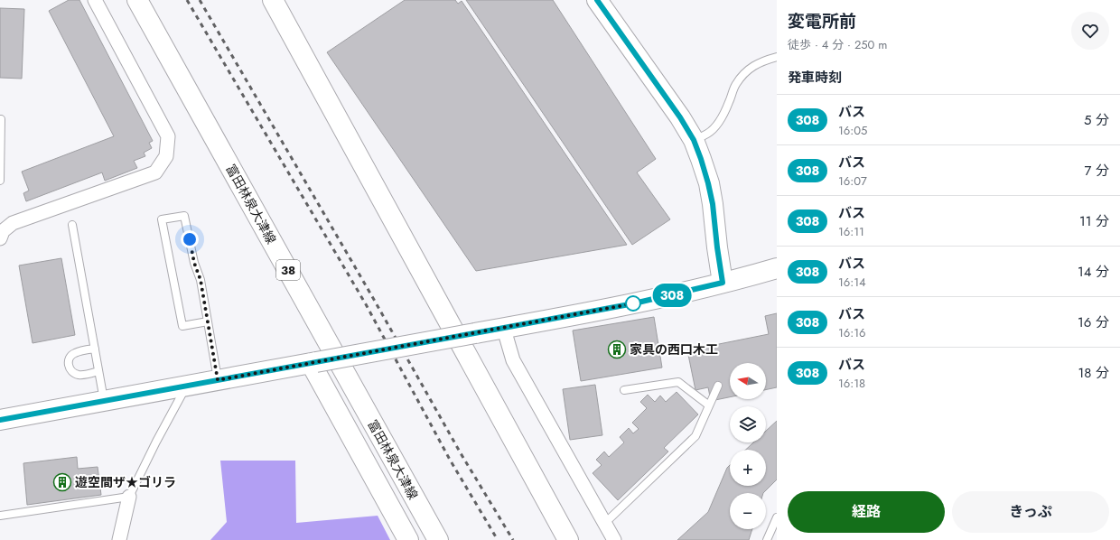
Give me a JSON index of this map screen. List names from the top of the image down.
{
  "streets": {
    "main road": ["富田林泉大津線", "38"]
  },
  "places": {
    "building": ["家具の西口木工", "遊空間ザ★ゴリラ"]
  },
  "lines": ["bus line 308"],
  "north": "left",
  "page": {
    "on_map": "308",
    "heading": [
      ["変電所前", "徒歩 · 4 分 · 250 m"],
      "発車時刻"
    ],
    "list": [
      {
        "mark": "308",
        "name": "バス",
        "note": "16:05",
        "value": "5 分"
      },
      {
        "mark": "308",
        "name": "バス",
        "note": "16:07",
        "value": "7 分"
      },
      {
        "mark": "308",
        "name": "バス",
        "note": "16:11",
        "value": "11 分"
      },
      {
        "mark": "308",
        "name": "バス",
        "note": "16:14",
        "value": "14 分"
      },
      {
        "mark": "308",
        "name": "バス",
        "note": "16:16",
        "value": "16 分"
      },
      {
        "mark": "308",
        "name": "バス",
        "note": "16:18",
        "value": "18 分"
      }
    ],
    "map_buttons": ["+", "−"],
    "buttons": ["経路", "きっぷ"]
  }
}
